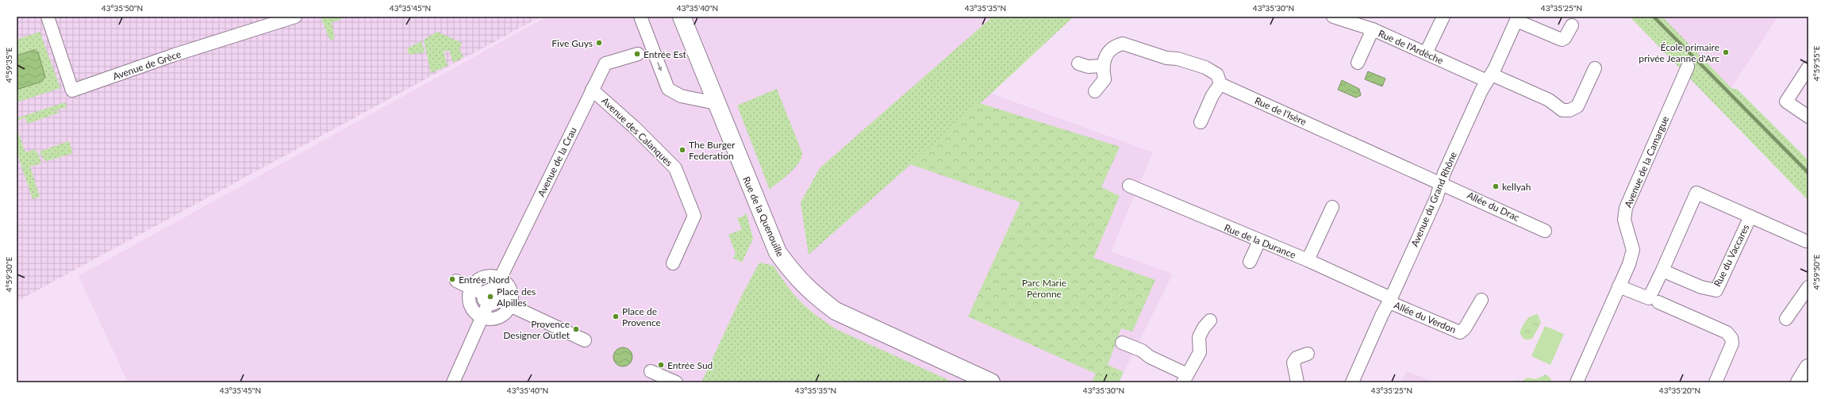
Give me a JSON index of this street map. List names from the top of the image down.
{
  "streets": {
    "street": [
      "Rue de l'Ardèche",
      "Avenue de Grèce",
      "Rue de l'Isère",
      "Avenue des Calanques",
      "Avenue de la Crau",
      "Avenue de la Camargue",
      "Avenue du Grand Rhône",
      "Allée du Drac",
      "Rue de la Quenouille",
      "Rue de la Durance",
      "Rue du Vaccares",
      "Allée du Verdon"
    ]
  },
  "crossings": [
    ["Rue de l'Ardèche", "Avenue du Grand Rhône"],
    ["Rue de l'Isère", "Avenue du Grand Rhône"],
    ["Rue de l'Isère", "Allée du Drac"],
    ["Avenue des Calanques", "Avenue de la Crau"],
    ["Avenue du Grand Rhône", "Allée du Drac"],
    ["Avenue du Grand Rhône", "Rue de la Durance"],
    ["Avenue du Grand Rhône", "Allée du Verdon"],
    ["Rue de la Durance", "Allée du Verdon"]
  ],
  "parks": ["Parc Marie Péronne"],
  "places": [
    "Five Guys",
    "École primaire privée Jeanne d'Arc",
    "Entrée Est",
    "The Burger Federation",
    "kellyah",
    "Entrée Nord",
    "Place des Alpilles",
    "Place de Provence",
    "Provence Designer Outlet",
    "Entrée Sud"
  ],
  "coordinates": [
    "43°35'50\"N",
    "43°35'45\"N",
    "43°35'40\"N",
    "43°35'35\"N",
    "43°35'30\"N",
    "43°35'25\"N",
    "4°59'55\"E",
    "4°59'35\"E",
    "4°59'50\"E",
    "4°59'30\"E",
    "43°35'20\"N"
  ]
}
